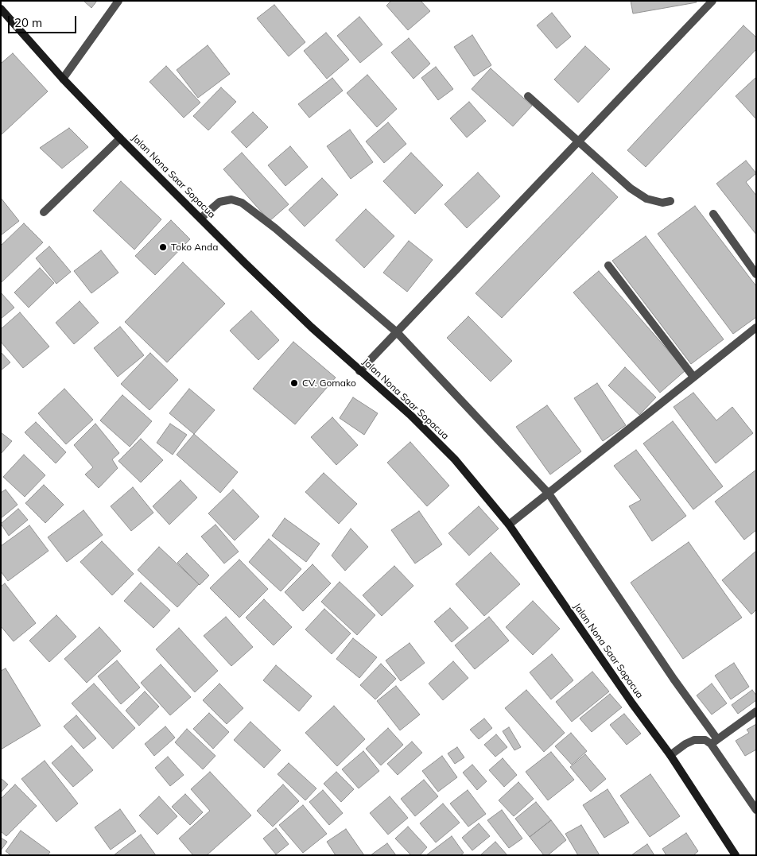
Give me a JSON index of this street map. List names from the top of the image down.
{
  "streets": {
    "main road": ["Jalan Nona Saar Sopacua"]
  },
  "places": ["Toko Anda", "CV. Gomako"],
  "scale_bar": "20 m"
}
